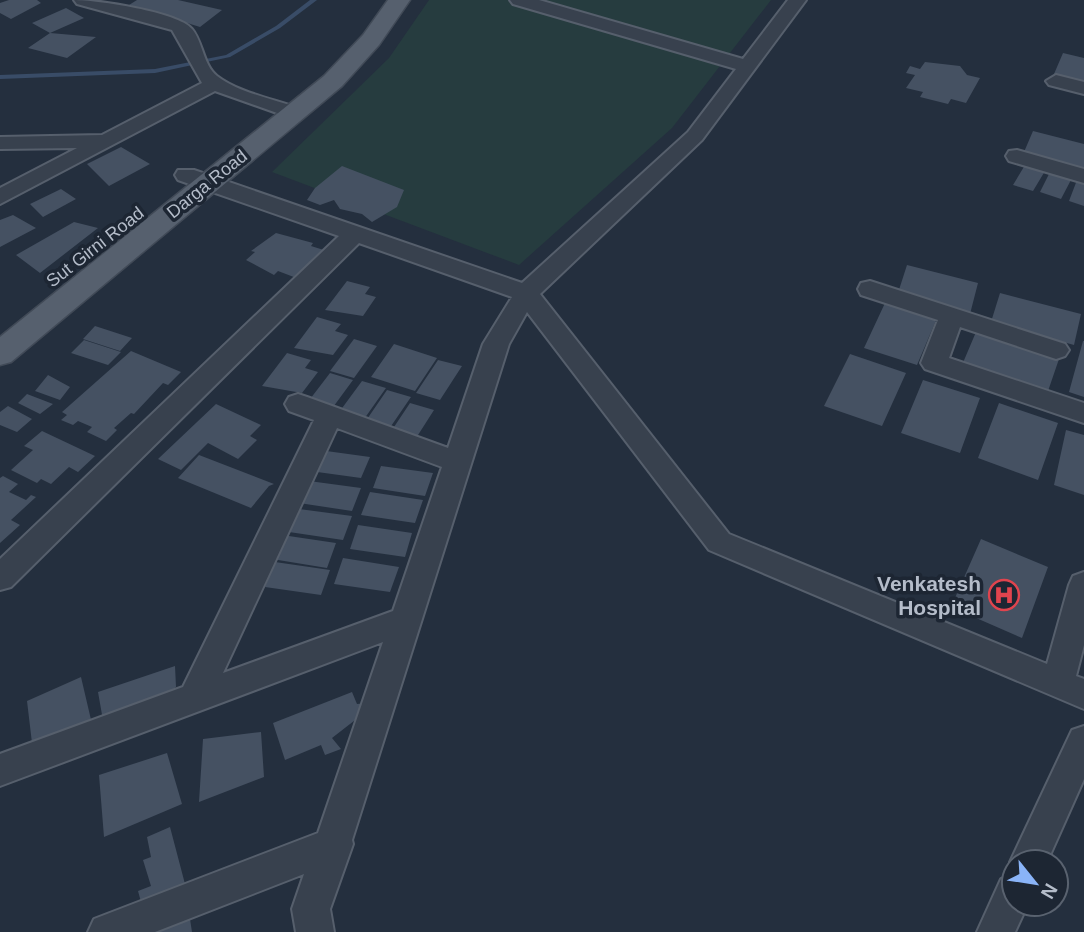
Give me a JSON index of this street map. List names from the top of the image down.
{
  "streets": {
    "main road": ["Darga Road", "Sut Girni Road"]
  },
  "crossings": [
    ["Darga Road", "Sut Girni Road"]
  ],
  "places": {
    "hospital": ["Venkatesh Hospital"]
  },
  "north": "bottom right"
}
